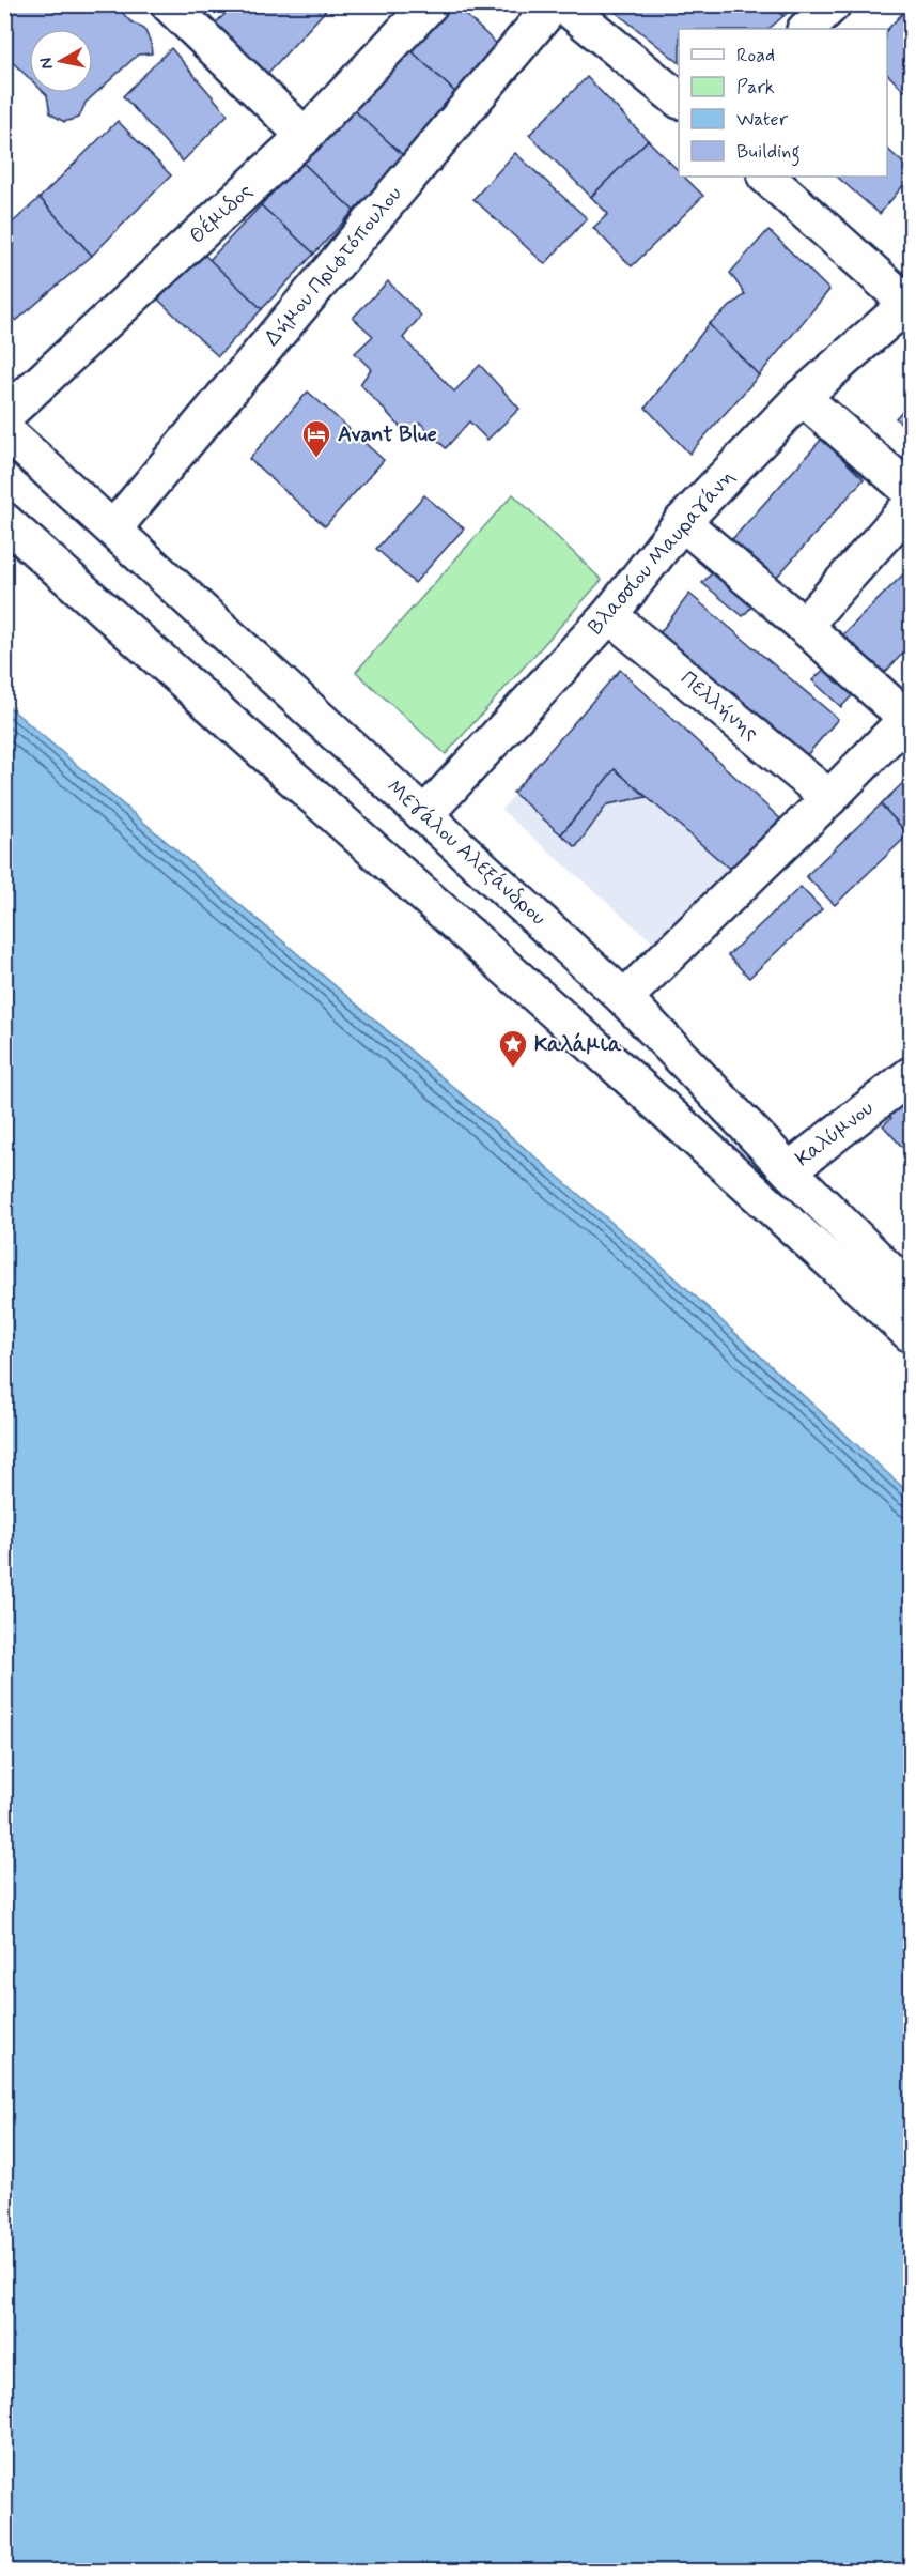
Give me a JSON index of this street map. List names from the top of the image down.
{
  "streets": {
    "street": [
      "Θέμιδος",
      "Δήμου Πριφτόπουλου",
      "Βλασσίου Μαυραγάνη",
      "Πελλήνης",
      "Μεγάλου Αλεξάνδρου",
      "Καλύμνου"
    ]
  },
  "crossings": [
    ["Δήμου Πριφτόπουλου", "Μεγάλου Αλεξάνδρου"],
    ["Βλασσίου Μαυραγάνη", "Πελλήνης"],
    ["Βλασσίου Μαυραγάνη", "Μεγάλου Αλεξάνδρου"],
    ["Μεγάλου Αλεξάνδρου", "Καλύμνου"]
  ],
  "places": {
    "hotel": ["Avant Blue"],
    "place": ["Καλάμια"]
  },
  "legend": [
    "Road",
    "Park",
    "Water",
    "Building"
  ],
  "north": "left"
}
